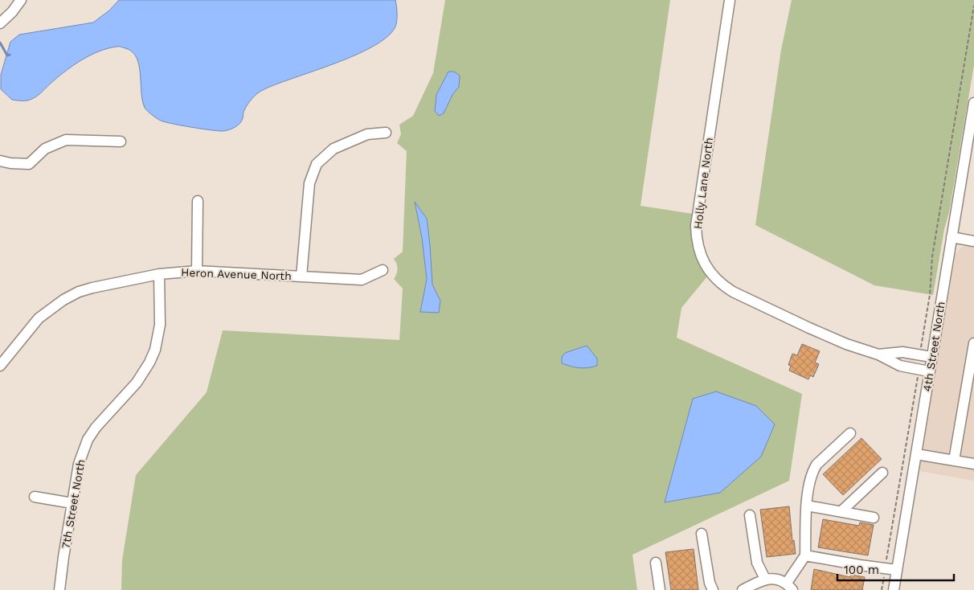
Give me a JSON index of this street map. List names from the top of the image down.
{
  "streets": {
    "street": [
      "Holly Lane North",
      "Heron Avenue North",
      "4th Street North",
      "7th Street North"
    ]
  },
  "crossings": [
    ["Holly Lane North", "4th Street North"],
    ["Heron Avenue North", "7th Street North"]
  ],
  "scale_bar": "100 m"
}
